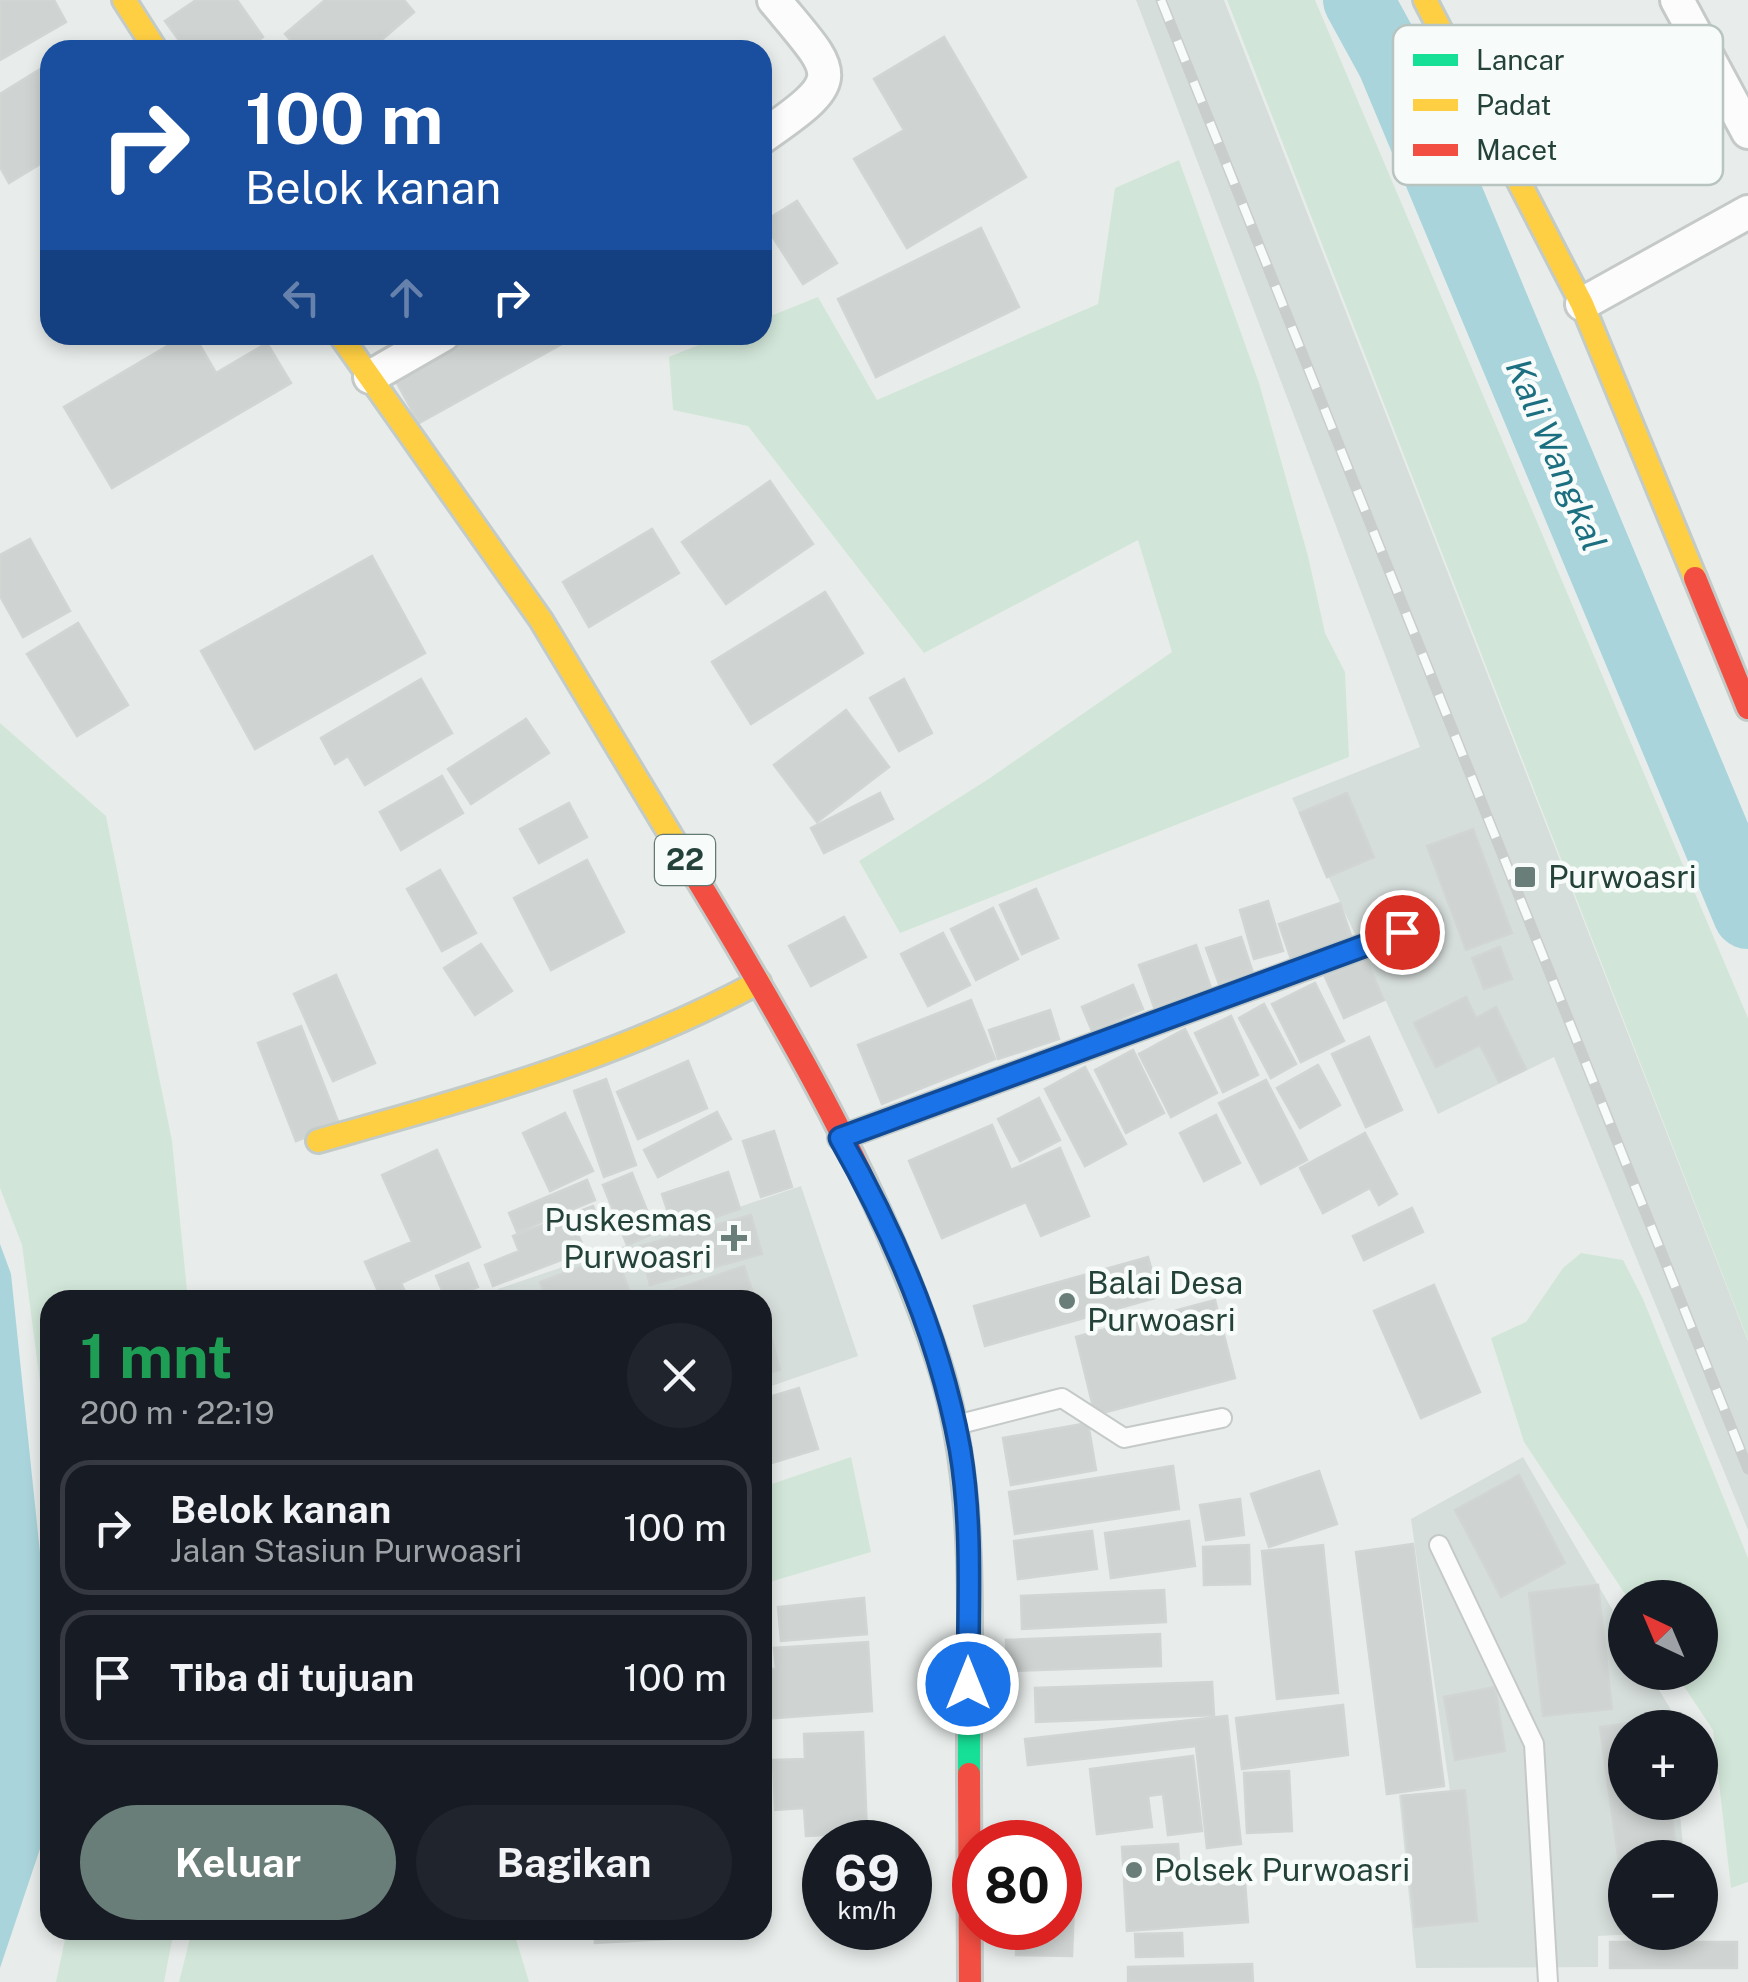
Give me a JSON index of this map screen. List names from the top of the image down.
{
  "streets": {
    "main road": ["22"]
  },
  "water": ["Kali Wangkal"],
  "places": {
    "transit": ["Purwoasri"],
    "health": ["Puskesmas Purwoasri"],
    "other": ["Balai Desa Purwoasri", "Polsek Purwoasri"]
  },
  "legend": ["Lancar", "Padat", "Macet"],
  "north": "top left",
  "page": {
    "turn": ["100 m", "Belok kanan"],
    "heading": ["1 mnt", "200 m · 22:19"],
    "list": [
      {
        "name": "Belok kanan",
        "note": "Jalan Stasiun Purwoasri",
        "value": "100 m"
      },
      {
        "name": "Tiba di tujuan",
        "value": "100 m"
      }
    ],
    "map_buttons": ["+", "−"],
    "buttons": ["Keluar", "Bagikan"],
    "speed": "69 km/h",
    "limit": "80"
  }
}
